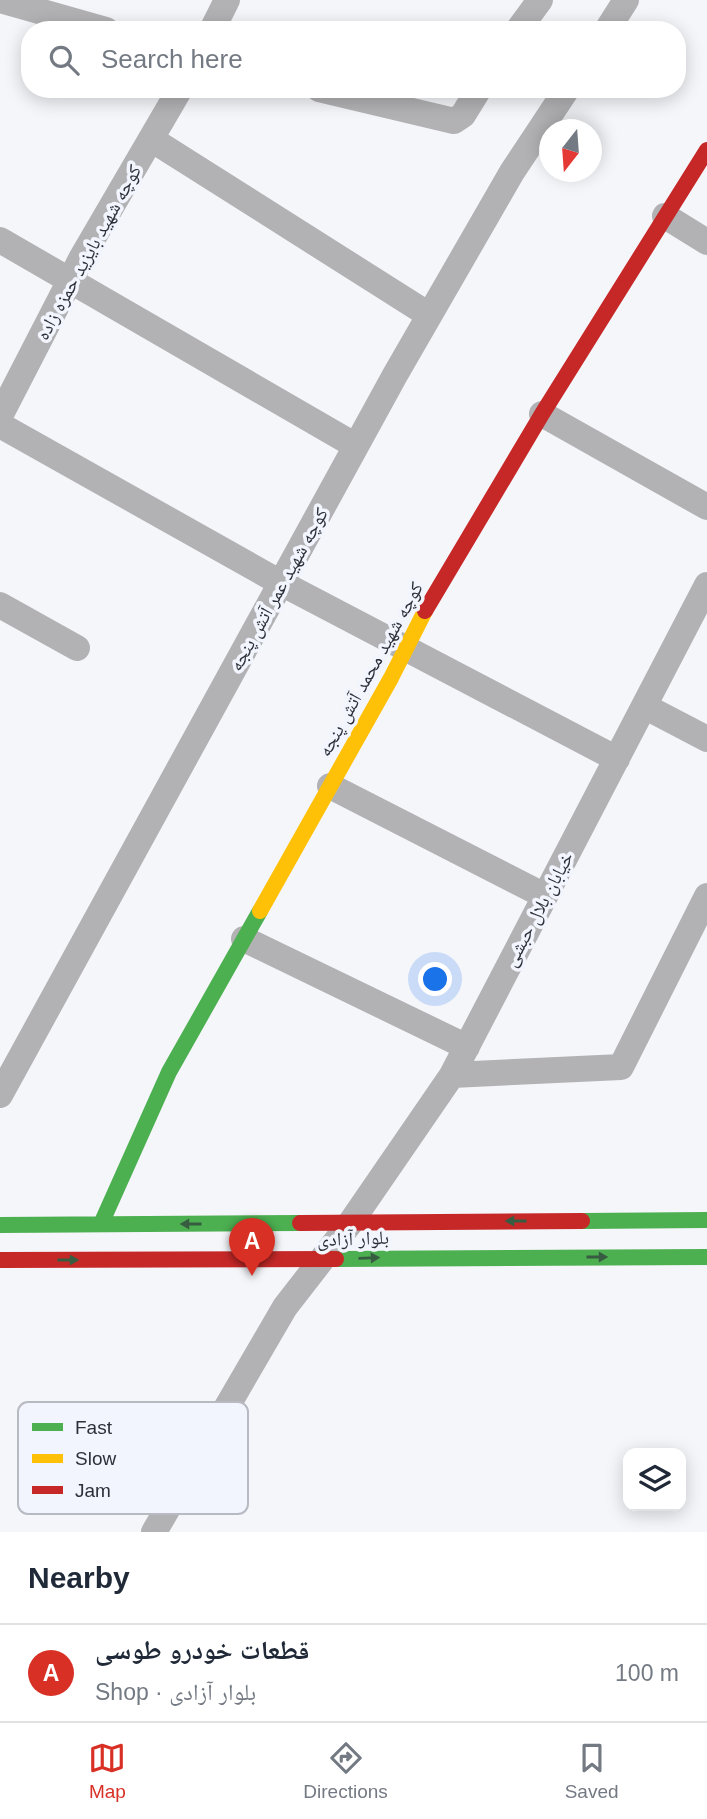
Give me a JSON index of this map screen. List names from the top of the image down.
{
  "streets": {
    "main road": ["کوچه شهید محمد آتش پنجه", "بلوار آزادی"],
    "street": ["کوچه شهید بایزید حمزه زاده", "کوچه شهید عمر آتش پنجه", "خیابان بلال حبشی"]
  },
  "crossings": [
    ["کوچه شهید محمد آتش پنجه", "بلوار آزادی"],
    ["خیابان بلال حبشی", "بلوار آزادی"]
  ],
  "legend": ["Fast", "Slow", "Jam"],
  "north": "bottom",
  "page": {
    "search": "Search here",
    "pins": "A",
    "heading": "Nearby",
    "list": [
      {
        "mark": "A",
        "name": "قطعات خودرو طوسی",
        "note": "Shop · بلوار آزادی",
        "value": "100 m"
      }
    ],
    "nav": ["Map", "Directions", "Saved"]
  }
}
